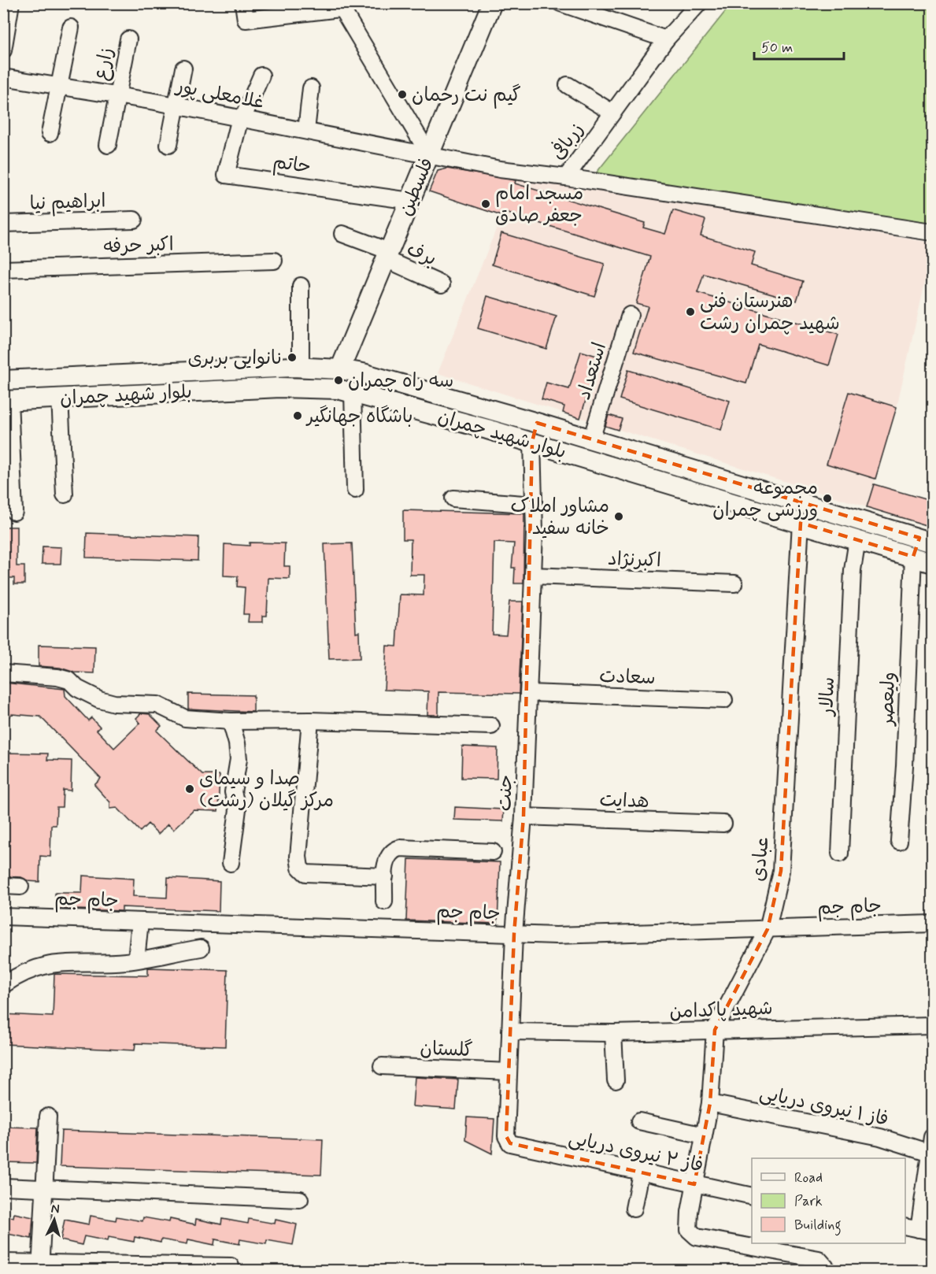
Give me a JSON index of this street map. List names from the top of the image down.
{
  "streets": {
    "main road": ["فلسطین", "بلوار شهید چمران"],
    "street": [
      "زارع",
      "غلامعلی پور",
      "زربافی",
      "حاتم",
      "ابراهیم نیا",
      "اکبر حرفه",
      "برف",
      "استعداد",
      "اکبرنژاد",
      "سعادت",
      "سالار",
      "ولیعصر",
      "جنت",
      "هدایت",
      "عبادی",
      "جام جم",
      "شهید پاکدامن",
      "گلستان",
      "فاز ۱ نیروی دریایی",
      "فاز ۲ نیروی دریایی"
    ]
  },
  "crossings": [
    ["زارع", "غلامعلی پور"],
    ["غلامعلی پور", "زربافی"],
    ["غلامعلی پور", "حاتم"],
    ["غلامعلی پور", "فلسطین"],
    ["زربافی", "فلسطین"],
    ["حاتم", "فلسطین"],
    ["فلسطین", "برف"],
    ["فلسطین", "بلوار شهید چمران"],
    ["استعداد", "بلوار شهید چمران"],
    ["بلوار شهید چمران", "سالار"],
    ["بلوار شهید چمران", "ولیعصر"],
    ["بلوار شهید چمران", "جنت"],
    ["بلوار شهید چمران", "عبادی"],
    ["اکبرنژاد", "جنت"],
    ["سعادت", "جنت"],
    ["جنت", "هدایت"],
    ["جنت", "جام جم"],
    ["جنت", "شهید پاکدامن"],
    ["جنت", "گلستان"],
    ["جنت", "فاز ۲ نیروی دریایی"],
    ["عبادی", "جام جم"],
    ["عبادی", "شهید پاکدامن"],
    ["عبادی", "فاز ۱ نیروی دریایی"],
    ["عبادی", "فاز ۲ نیروی دریایی"]
  ],
  "places": [
    "گیم نت رحمان",
    "مسجد امام جعفر صادق",
    "هنرستان فنی شهید چمران رشت",
    "نانوایی بربری",
    "سه راه چمران",
    "باشگاه جهانگیر",
    "مجموعه ورزشی چمران",
    "مشاور املاک خانه سفید",
    "صدا و سیمای مرکز گیلان (رشت)"
  ],
  "legend": ["Road", "Park", "Building"],
  "scale_bar": "50 m",
  "north": "top"
}
